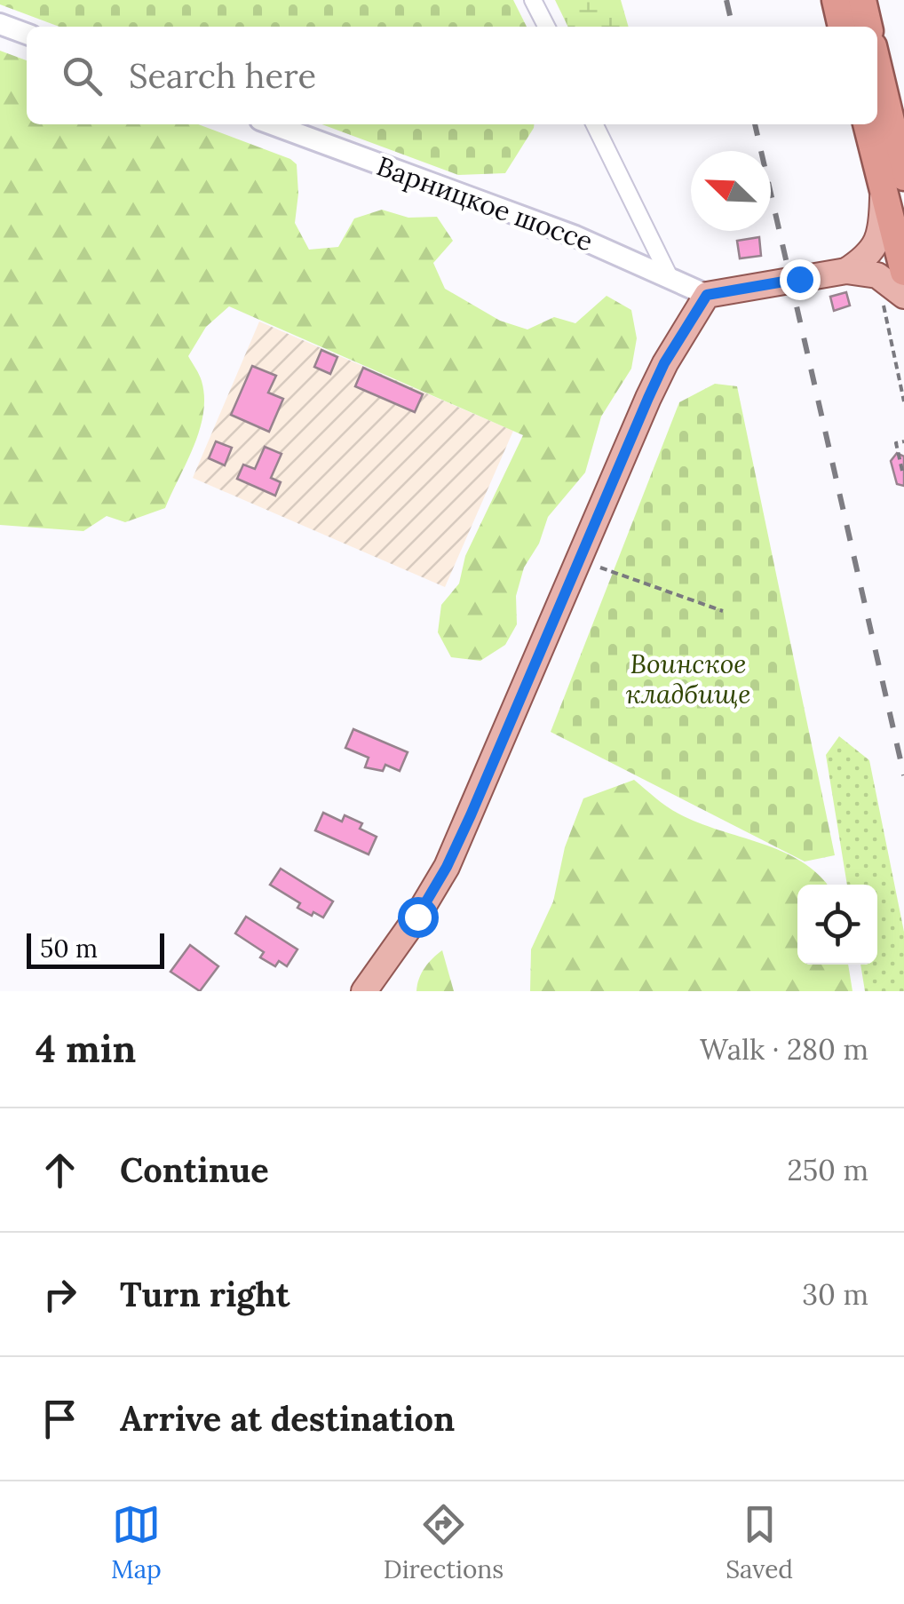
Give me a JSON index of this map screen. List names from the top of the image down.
{
  "streets": {
    "street": ["Варницкое шоссе"]
  },
  "parks": ["Воинское кладбище"],
  "scale_bar": "50 m",
  "north": "top left",
  "page": {
    "search": "Search here",
    "scale": "50 m",
    "heading": ["4 min", "Walk · 280 m"],
    "list": [
      ["Continue", "250 m"],
      ["Turn right", "30 m"],
      "Arrive at destination"
    ],
    "nav": ["Map", "Directions", "Saved"]
  }
}
